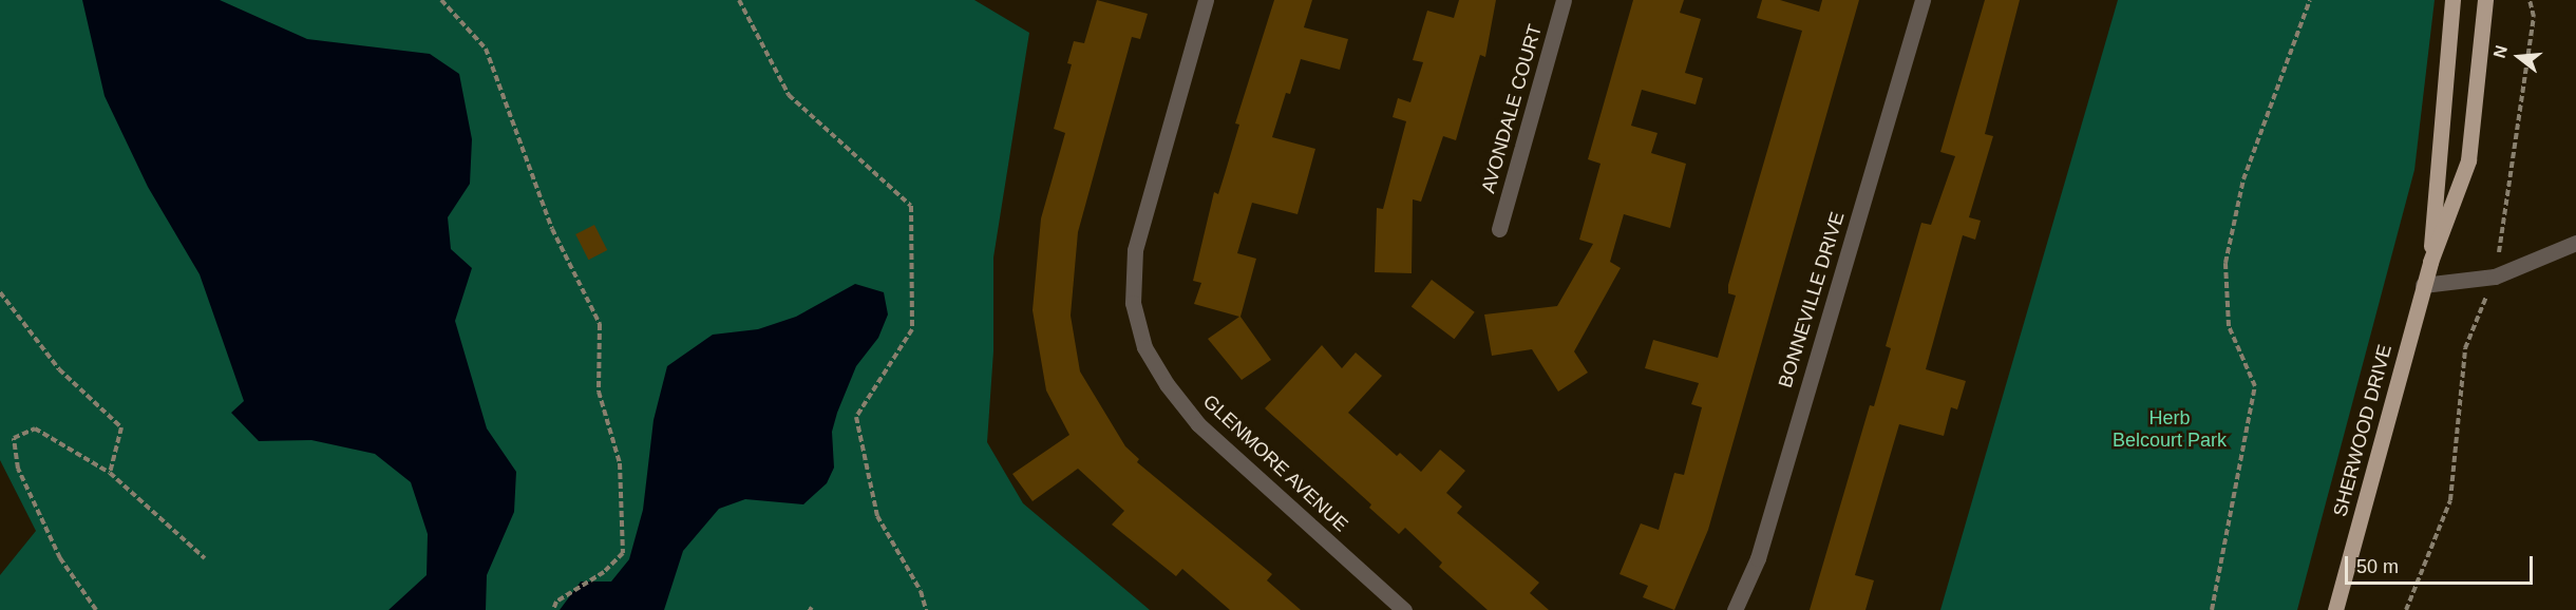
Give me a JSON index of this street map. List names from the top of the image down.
{
  "streets": {
    "main road": ["SHERWOOD DRIVE"],
    "street": ["AVONDALE COURT", "BONNEVILLE DRIVE", "GLENMORE AVENUE"]
  },
  "parks": ["Herb Belcourt Park"],
  "scale_bar": "50 m",
  "north": "left"
}
